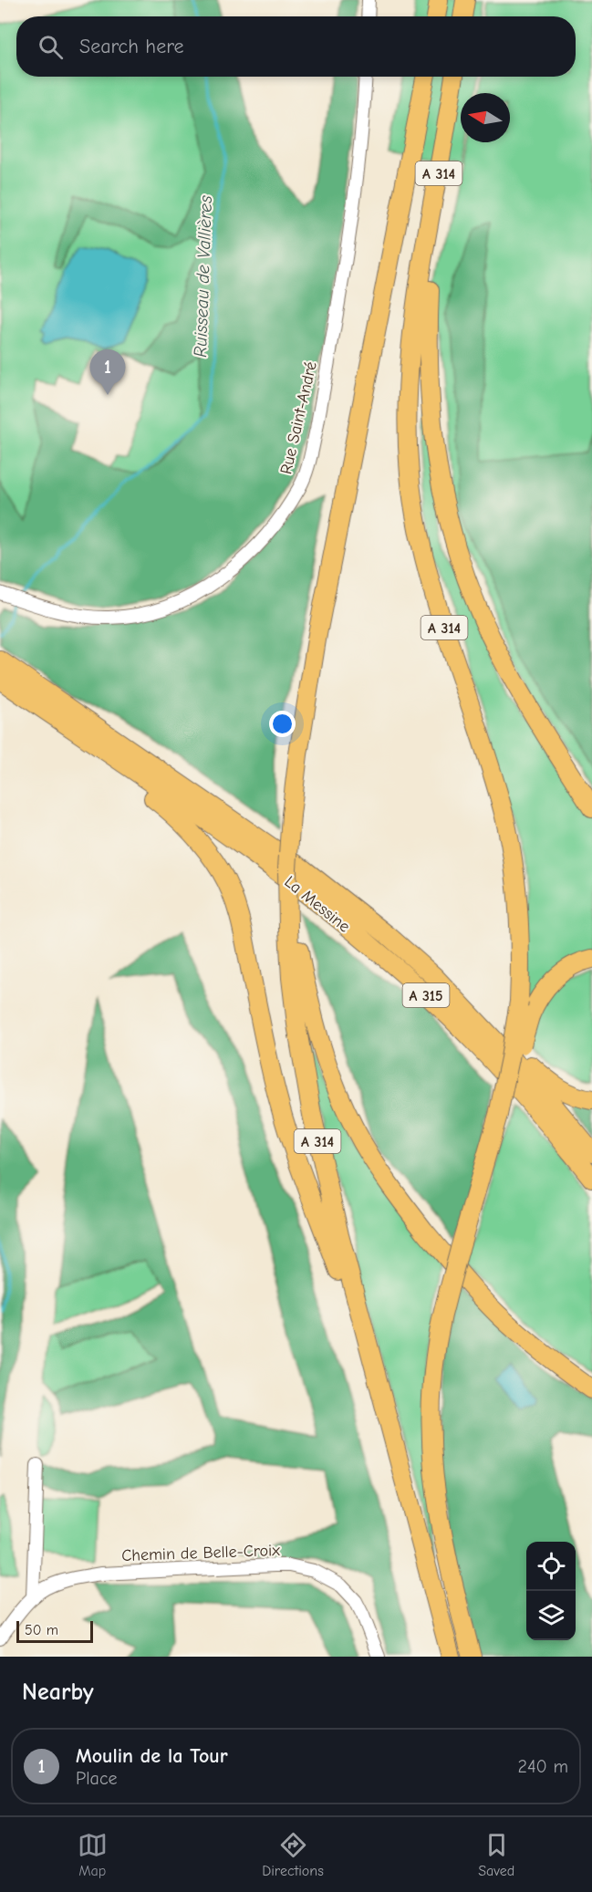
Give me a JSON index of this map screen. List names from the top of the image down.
{
  "streets": {
    "highway": ["A 314", "La Messine", "A 315"],
    "street": ["Rue Saint-André", "Chemin de Belle-Croix"]
  },
  "water": ["Ruisseau de Vallières"],
  "scale_bar": "50 m",
  "north": "left",
  "page": {
    "search": "Search here",
    "pins": "1",
    "scale": "50 m",
    "heading": "Nearby",
    "list": [
      {
        "mark": "1",
        "name": "Moulin de la Tour",
        "note": "Place",
        "value": "240 m"
      }
    ],
    "nav": ["Map", "Directions", "Saved"]
  }
}
